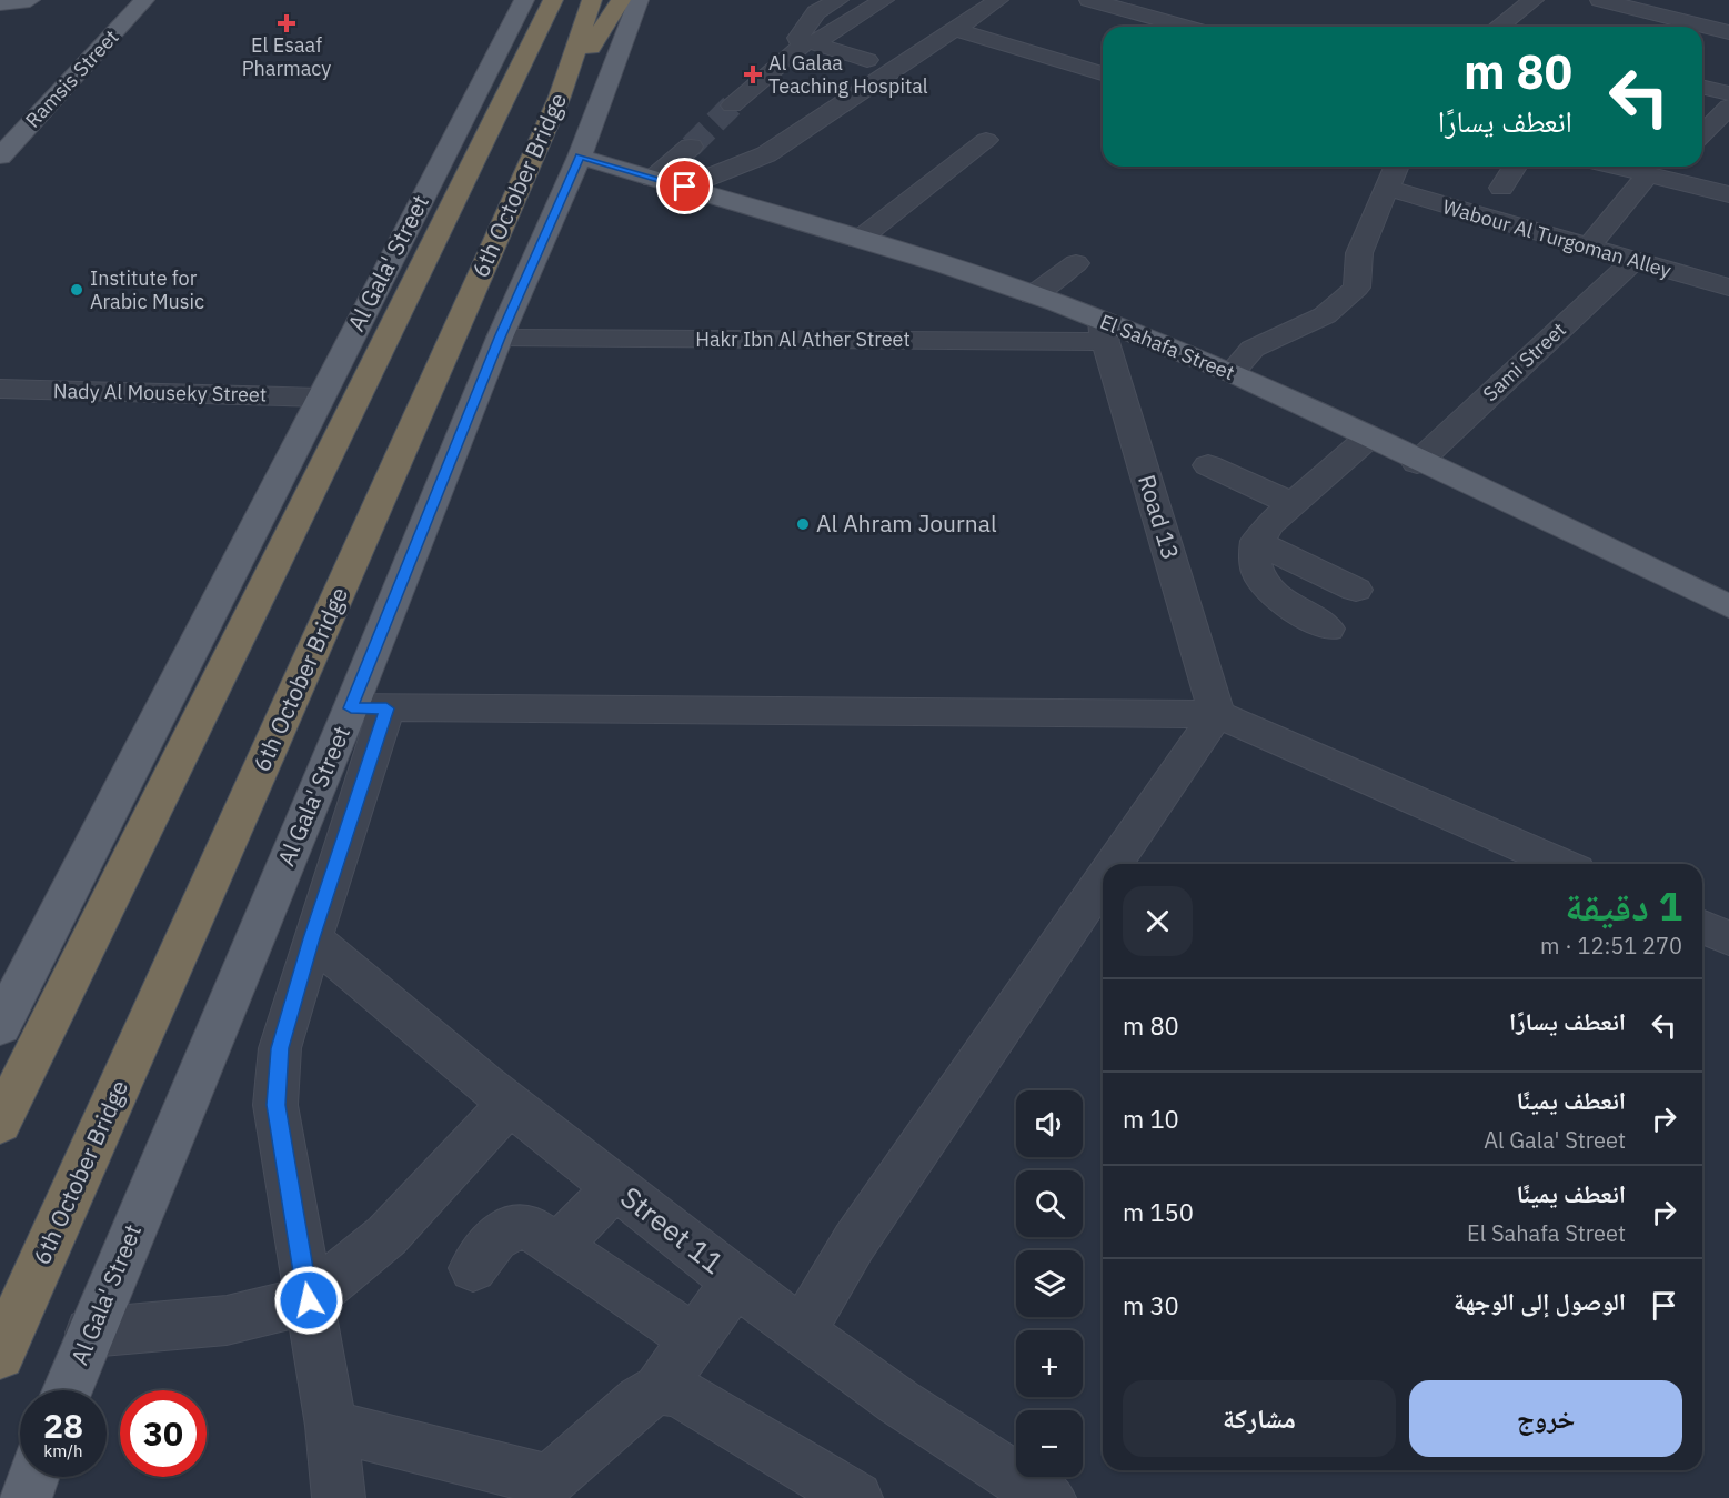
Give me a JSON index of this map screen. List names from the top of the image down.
{
  "streets": {
    "highway": ["6th October Bridge"],
    "main road": ["Ramsis Street", "Al Gala' Street", "El Sahafa Street"],
    "street": [
      "Wabour Al Turgoman Alley",
      "Hakr Ibn Al Ather Street",
      "Sami Street",
      "Nady Al Mouseky Street",
      "Road 13",
      "Street 11"
    ]
  },
  "crossings": [
    ["Wabour Al Turgoman Alley", "Sami Street"],
    ["Al Gala' Street", "Hakr Ibn Al Ather Street"],
    ["Al Gala' Street", "El Sahafa Street"],
    ["Al Gala' Street", "Nady Al Mouseky Street"],
    ["Hakr Ibn Al Ather Street", "El Sahafa Street"],
    ["Hakr Ibn Al Ather Street", "Road 13"],
    ["El Sahafa Street", "Sami Street"],
    ["El Sahafa Street", "Road 13"]
  ],
  "places": {
    "health": ["El Esaaf Pharmacy", "Al Galaa Teaching Hospital"],
    "other": ["Institute for Arabic Music", "Al Ahram Journal"]
  },
  "page": {
    "turn": ["80 m", "انعطف يسارًا"],
    "heading": ["1 دقيقة", "270 m · 12:51"],
    "list": [
      {
        "name": "انعطف يسارًا",
        "value": "80 m"
      },
      {
        "name": "انعطف يمينًا",
        "note": "Al Gala' Street",
        "value": "10 m"
      },
      {
        "name": "انعطف يمينًا",
        "note": "El Sahafa Street",
        "value": "150 m"
      },
      {
        "name": "الوصول إلى الوجهة",
        "value": "30 m"
      }
    ],
    "map_buttons": ["+", "−"],
    "buttons": ["خروج", "مشاركة"],
    "speed": "28 km/h",
    "limit": "30"
  }
}
